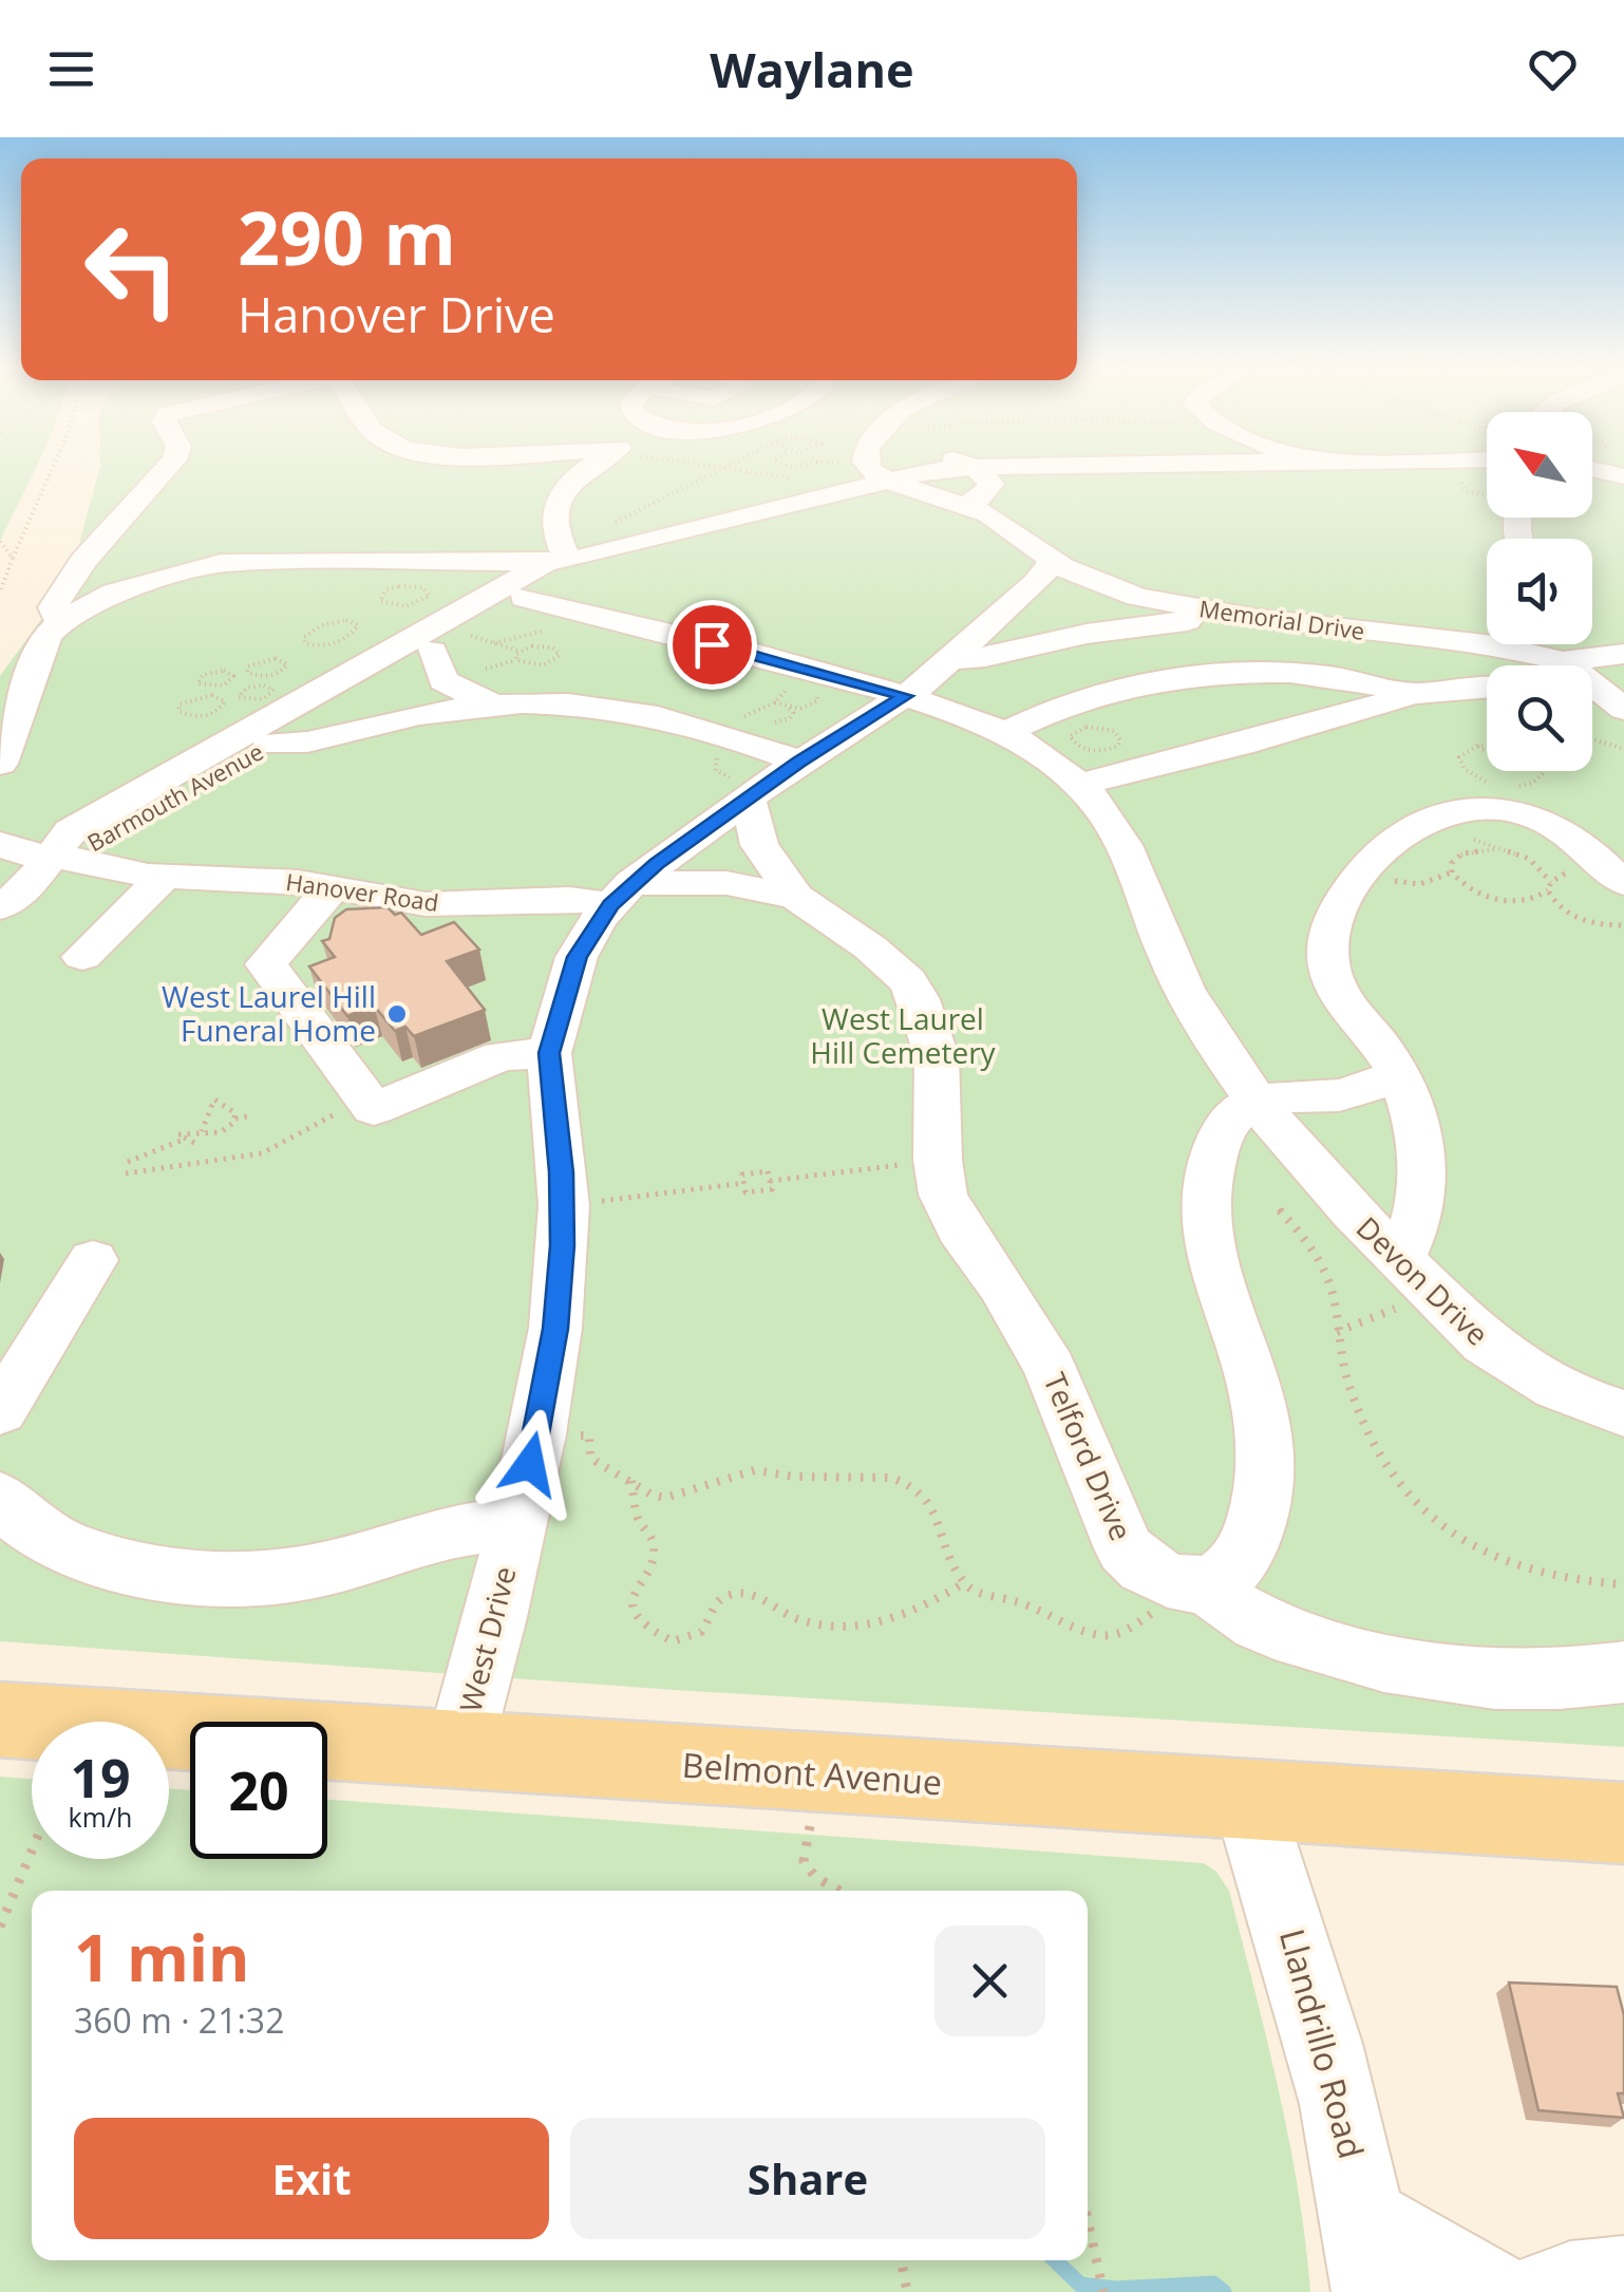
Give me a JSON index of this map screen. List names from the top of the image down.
{
  "streets": {
    "main road": ["Belmont Avenue"],
    "street": [
      "Memorial Drive",
      "Barmouth Avenue",
      "Hanover Road",
      "Devon Drive",
      "Telford Drive",
      "West Drive",
      "Llandrillo Road"
    ]
  },
  "crossings": [
    ["Memorial Drive", "West Drive"],
    ["Barmouth Avenue", "Hanover Road"],
    ["Barmouth Avenue", "Devon Drive"],
    ["Hanover Road", "Telford Drive"],
    ["Hanover Road", "West Drive"],
    ["Devon Drive", "West Drive"],
    ["Telford Drive", "West Drive"],
    ["West Drive", "Belmont Avenue"],
    ["Belmont Avenue", "Llandrillo Road"]
  ],
  "parks": ["West Laurel Hill Cemetery"],
  "places": ["West Laurel Hill Funeral Home"],
  "north": "top left",
  "page": {
    "header": "Waylane",
    "turn": ["290 m", "Hanover Drive"],
    "speed": "19 km/h",
    "limit": "20",
    "heading": ["1 min", "360 m · 21:32"],
    "buttons": ["Exit", "Share"]
  }
}
